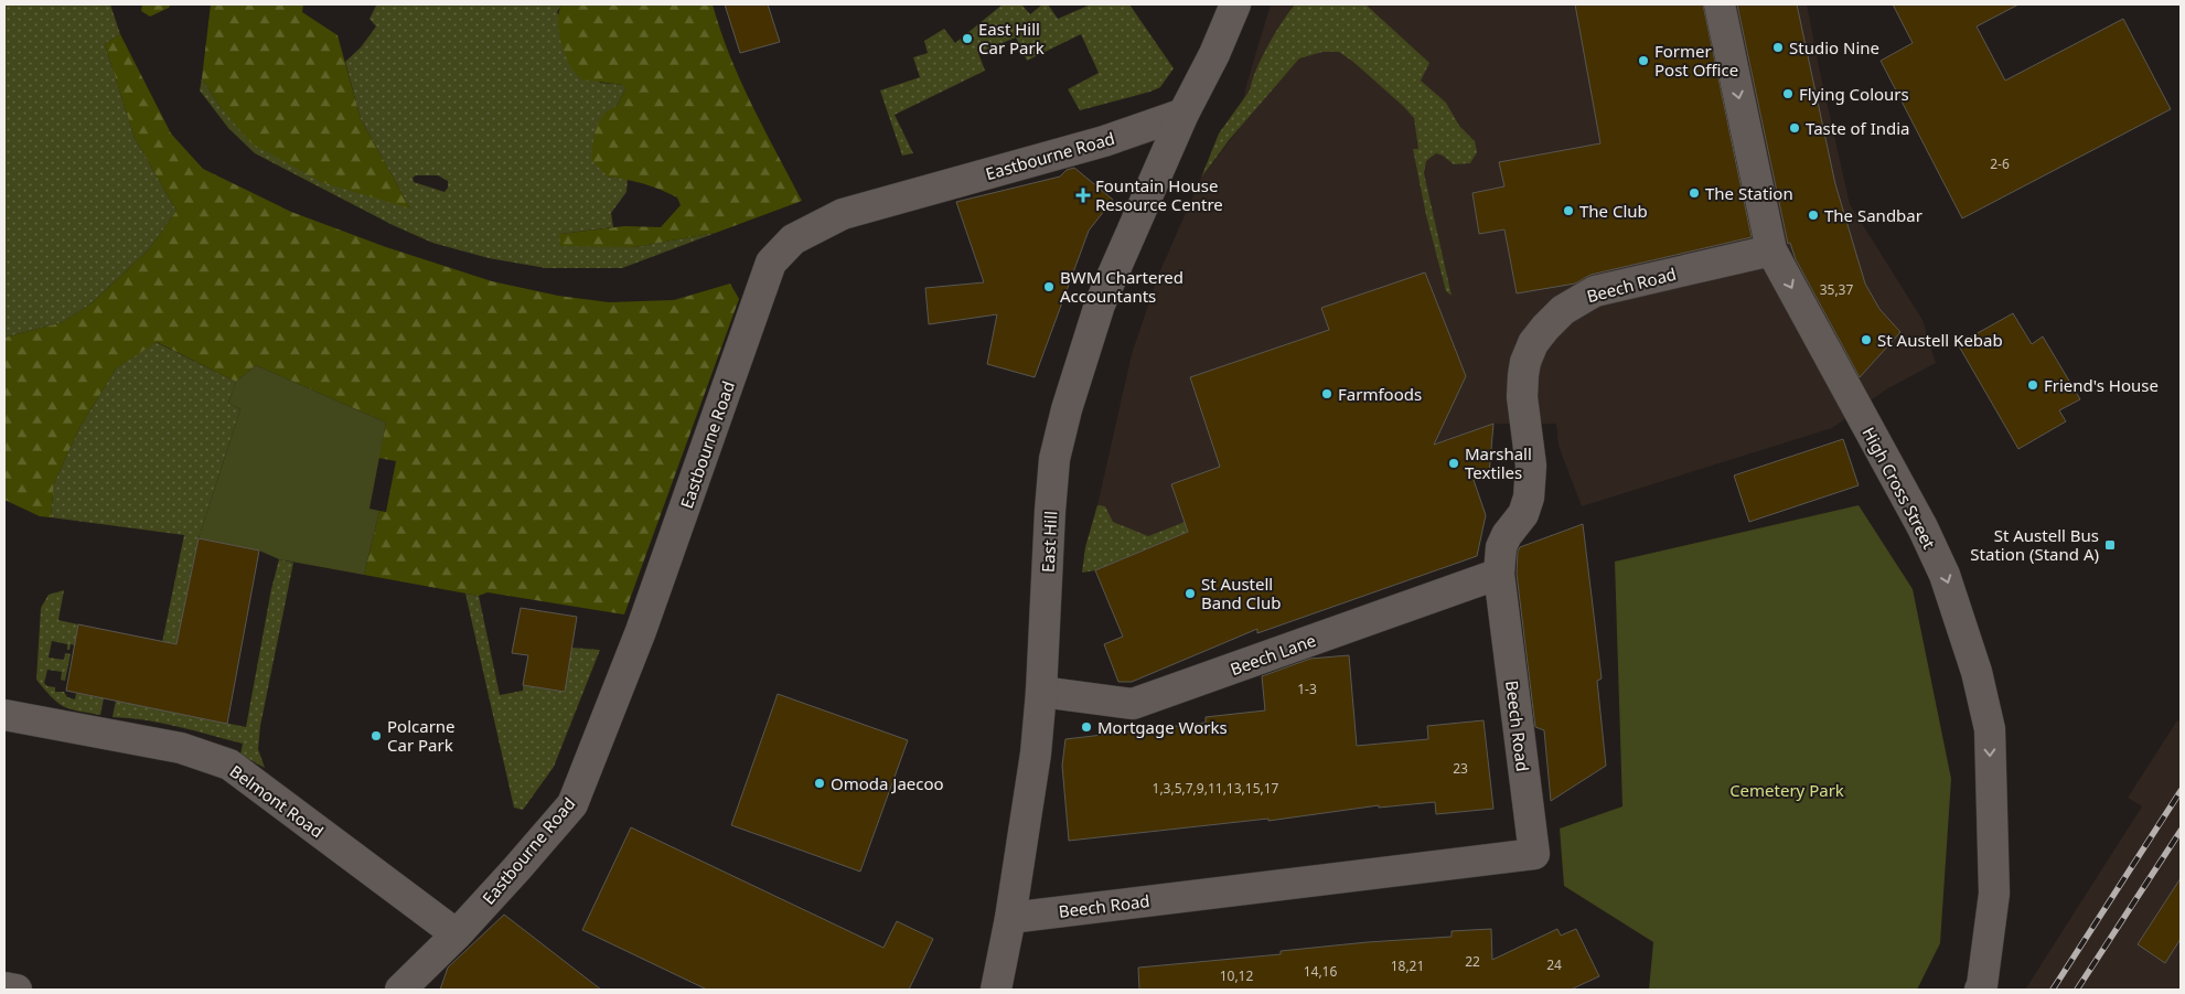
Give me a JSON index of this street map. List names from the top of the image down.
{
  "streets": {
    "street": [
      "Eastbourne Road",
      "Beech Road",
      "High Cross Street",
      "East Hill",
      "Beech Lane",
      "Belmont Road"
    ]
  },
  "crossings": [
    ["Eastbourne Road", "East Hill"],
    ["Eastbourne Road", "Belmont Road"],
    ["Beech Road", "High Cross Street"],
    ["Beech Road", "East Hill"],
    ["Beech Road", "Beech Lane"],
    ["East Hill", "Beech Lane"]
  ],
  "one_way": ["High Cross Street"],
  "parks": ["Cemetery Park"],
  "places": {
    "other": [
      "East Hill Car Park",
      "Studio Nine",
      "Former Post Office",
      "Flying Colours",
      "Taste of India",
      "The Station",
      "The Club",
      "The Sandbar",
      "BWM Chartered Accountants",
      "St Austell Kebab",
      "Friend's House",
      "Farmfoods",
      "Marshall Textiles",
      "St Austell Band Club",
      "Mortgage Works",
      "Polcarne Car Park",
      "Omoda Jaecoo"
    ],
    "health": ["Fountain House Resource Centre"],
    "transit": ["St Austell Bus Station (Stand A)"]
  },
  "house_numbers": [
    "2-6",
    "35,37",
    "1-3",
    "23",
    "1,3,5,7,9,11,13,15,17",
    "22",
    "24",
    "18,21",
    "14,16",
    "10,12"
  ]
}
